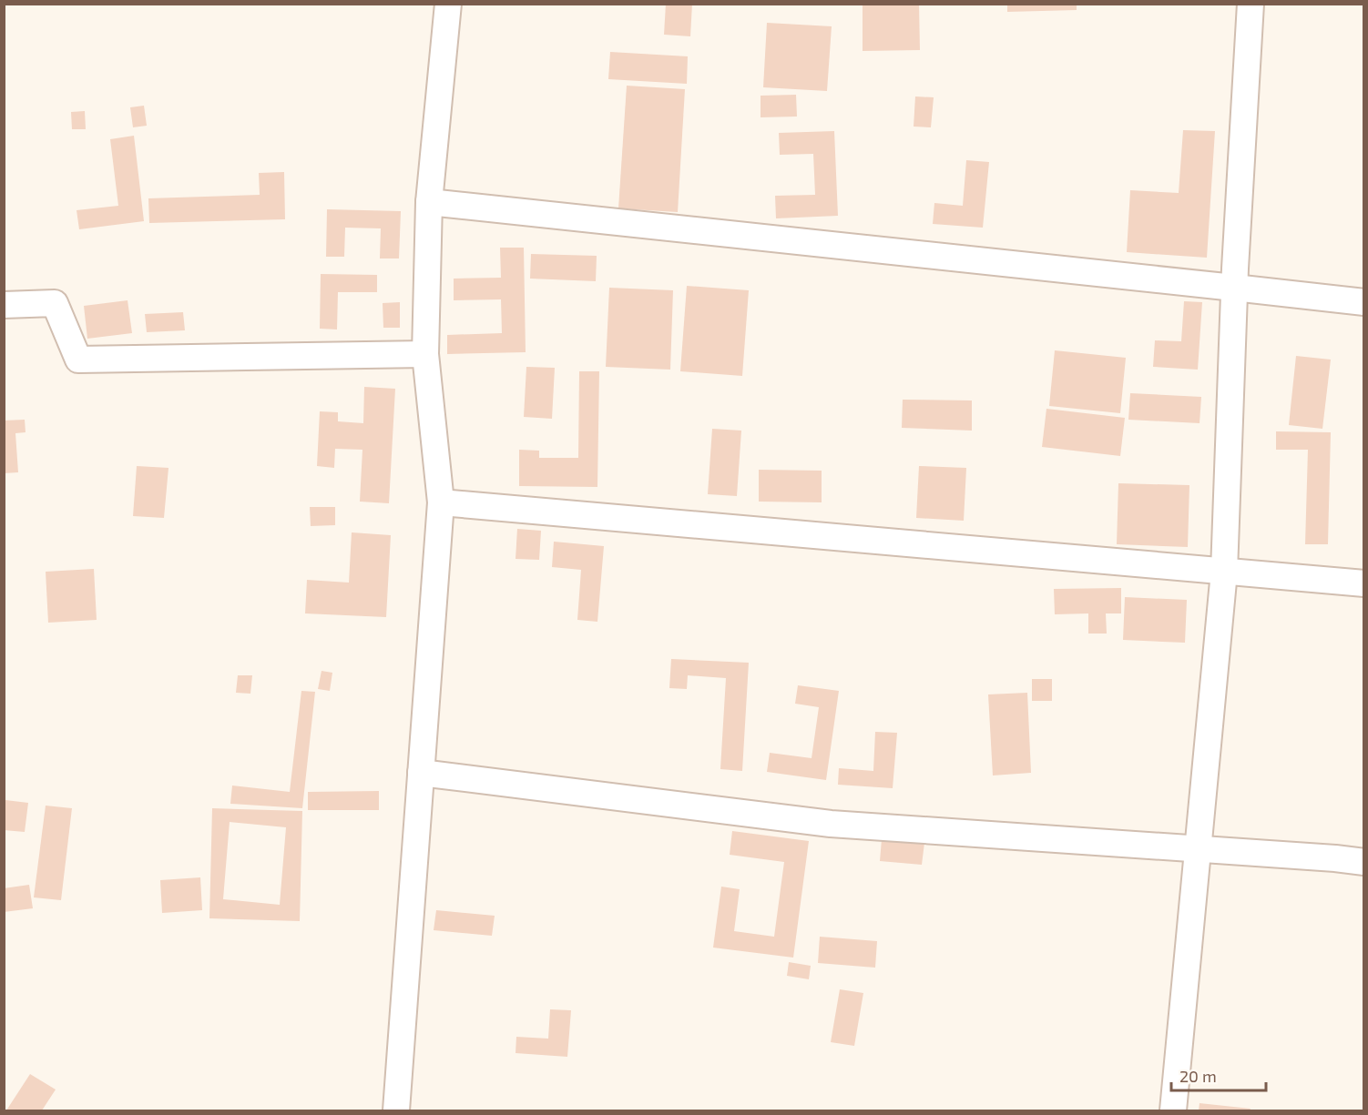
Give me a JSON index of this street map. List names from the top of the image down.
{
  "scale_bar": "20 m"
}
